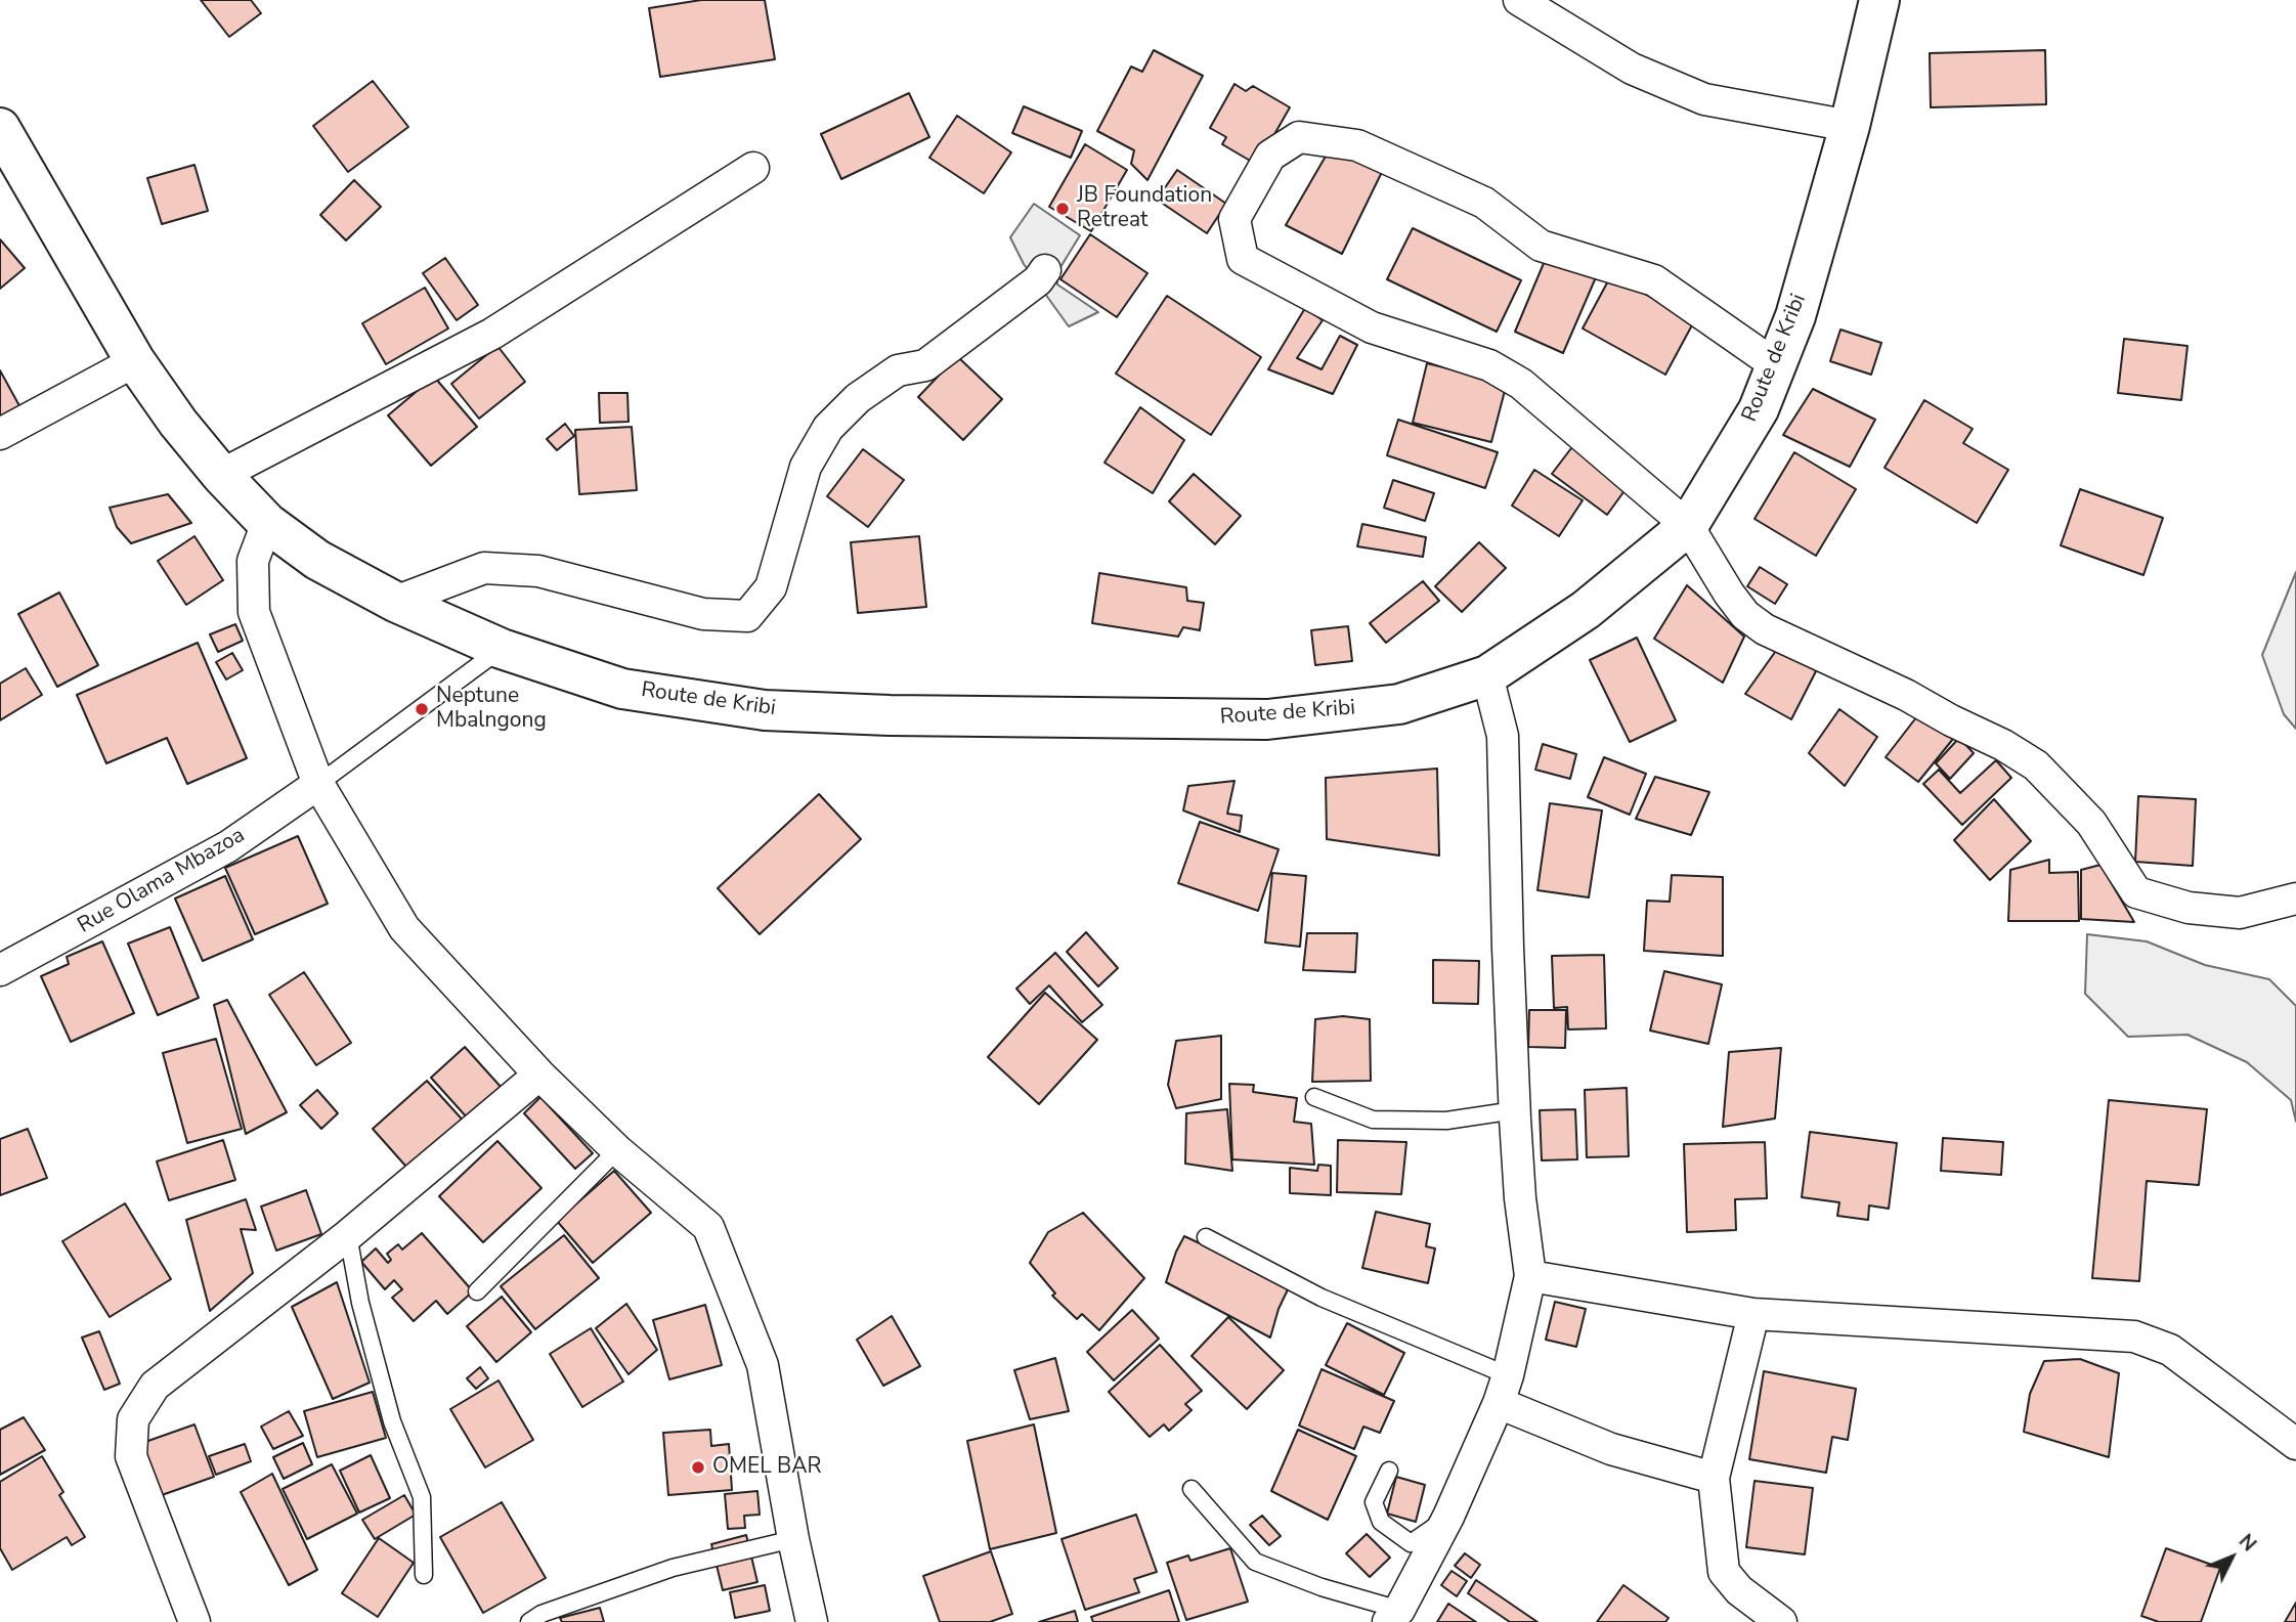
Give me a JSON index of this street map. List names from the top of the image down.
{
  "streets": {
    "main road": ["Route de Kribi"],
    "street": ["Rue Olama Mbazoa"]
  },
  "places": ["JB Foundation Retreat", "Neptune Mbalngong", "OMEL BAR"],
  "north": "top right"
}
